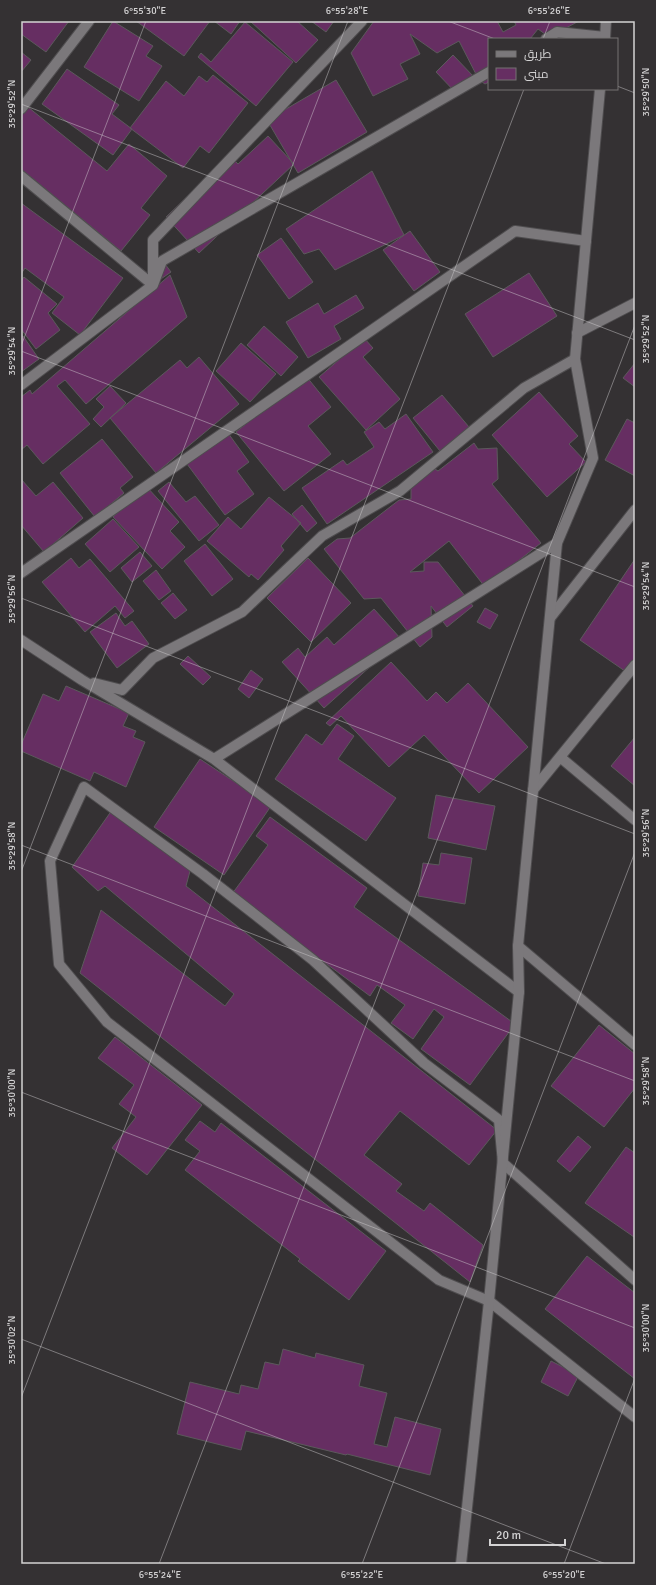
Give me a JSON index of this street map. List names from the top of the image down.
{
  "legend": ["طريق", "مبنى"],
  "scale_bar": "20 m",
  "coordinates": [
    "6°55'30\"E",
    "6°55'28\"E",
    "6°55'26\"E",
    "35°29'50\"N",
    "35°29'52\"N",
    "35°29'54\"N",
    "35°29'56\"N",
    "35°29'58\"N",
    "35°30'00\"N",
    "35°30'02\"N",
    "6°55'24\"E",
    "6°55'22\"E",
    "6°55'20\"E"
  ]
}
